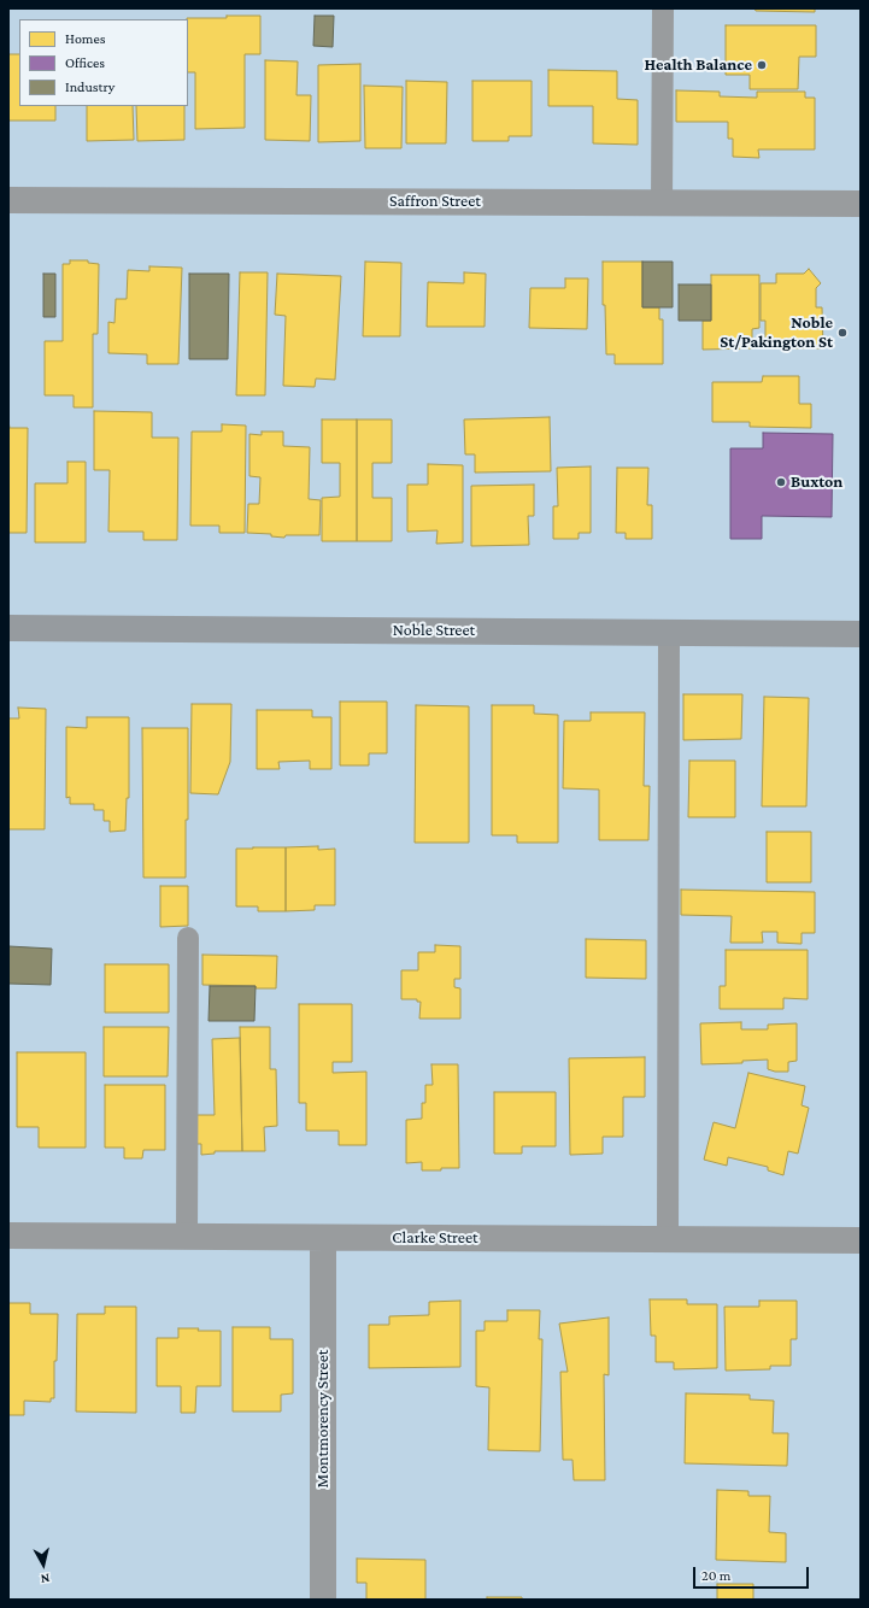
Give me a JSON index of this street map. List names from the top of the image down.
{
  "streets": {
    "street": [
      "Saffron Street",
      "Noble Street",
      "Clarke Street",
      "Montmorency Street"
    ]
  },
  "crossings": [
    ["Clarke Street", "Montmorency Street"]
  ],
  "places": ["Health Balance", "Noble St/Pakington St", "Buxton"],
  "legend": ["Homes", "Offices", "Industry"],
  "scale_bar": "20 m",
  "north": "bottom"
}
